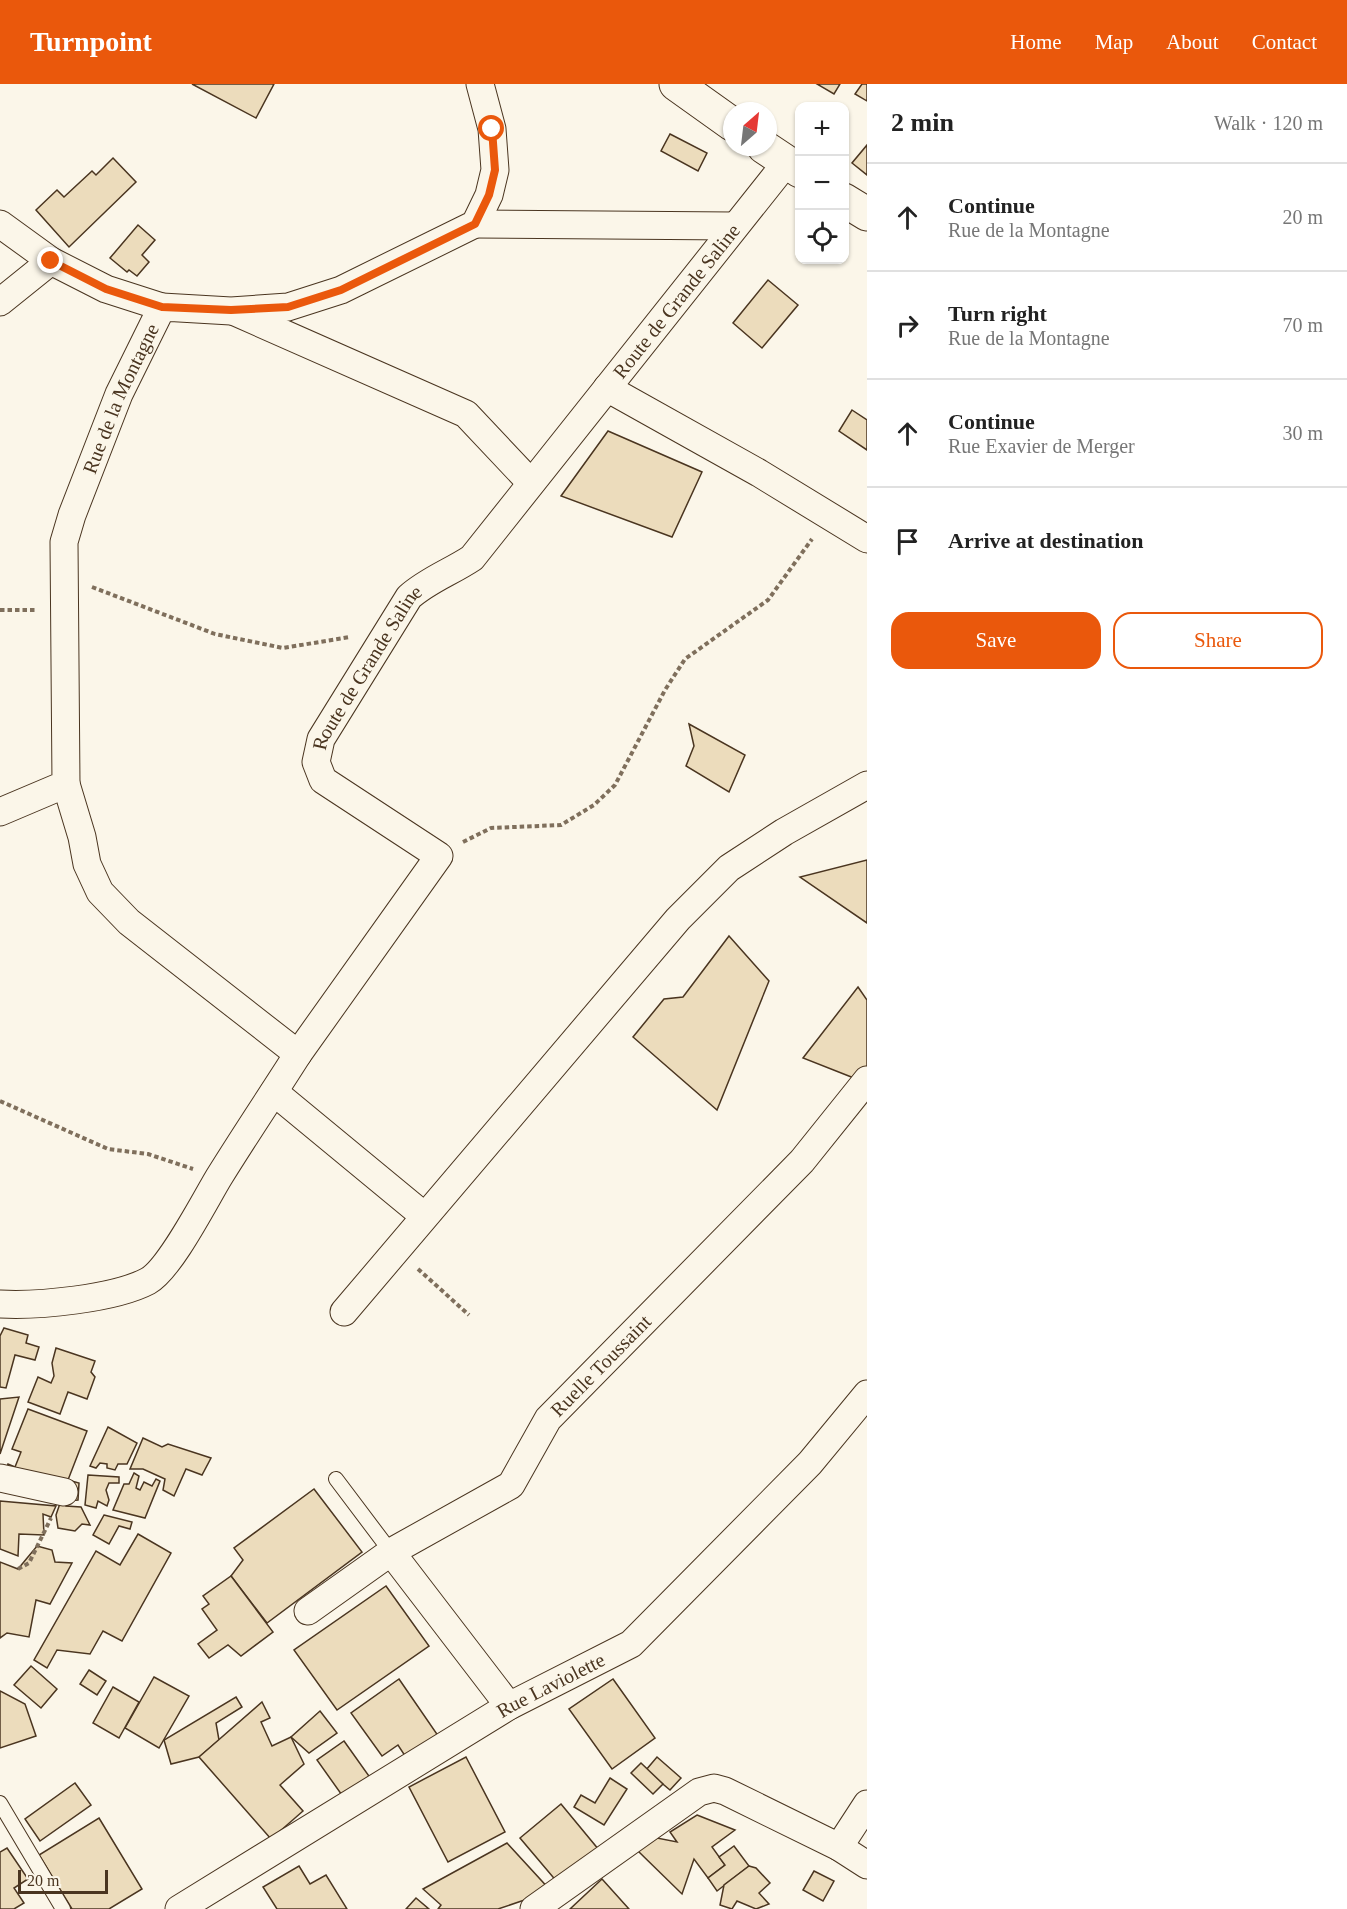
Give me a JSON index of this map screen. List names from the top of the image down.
{
  "streets": {
    "street": [
      "Route de Grande Saline",
      "Rue de la Montagne",
      "Ruelle Toussaint",
      "Rue Laviolette"
    ]
  },
  "scale_bar": "20 m",
  "north": "top right",
  "page": {
    "header": "Turnpoint",
    "nav": [
      "Home",
      "Map",
      "About",
      "Contact"
    ],
    "heading": ["2 min", "Walk · 120 m"],
    "map_buttons": ["+", "−"],
    "list": [
      ["Continue", "Rue de la Montagne", "20 m"],
      ["Turn right", "Rue de la Montagne", "70 m"],
      ["Continue", "Rue Exavier de Merger", "30 m"],
      "Arrive at destination"
    ],
    "buttons": ["Save", "Share"],
    "scale": "20 m"
  }
}
